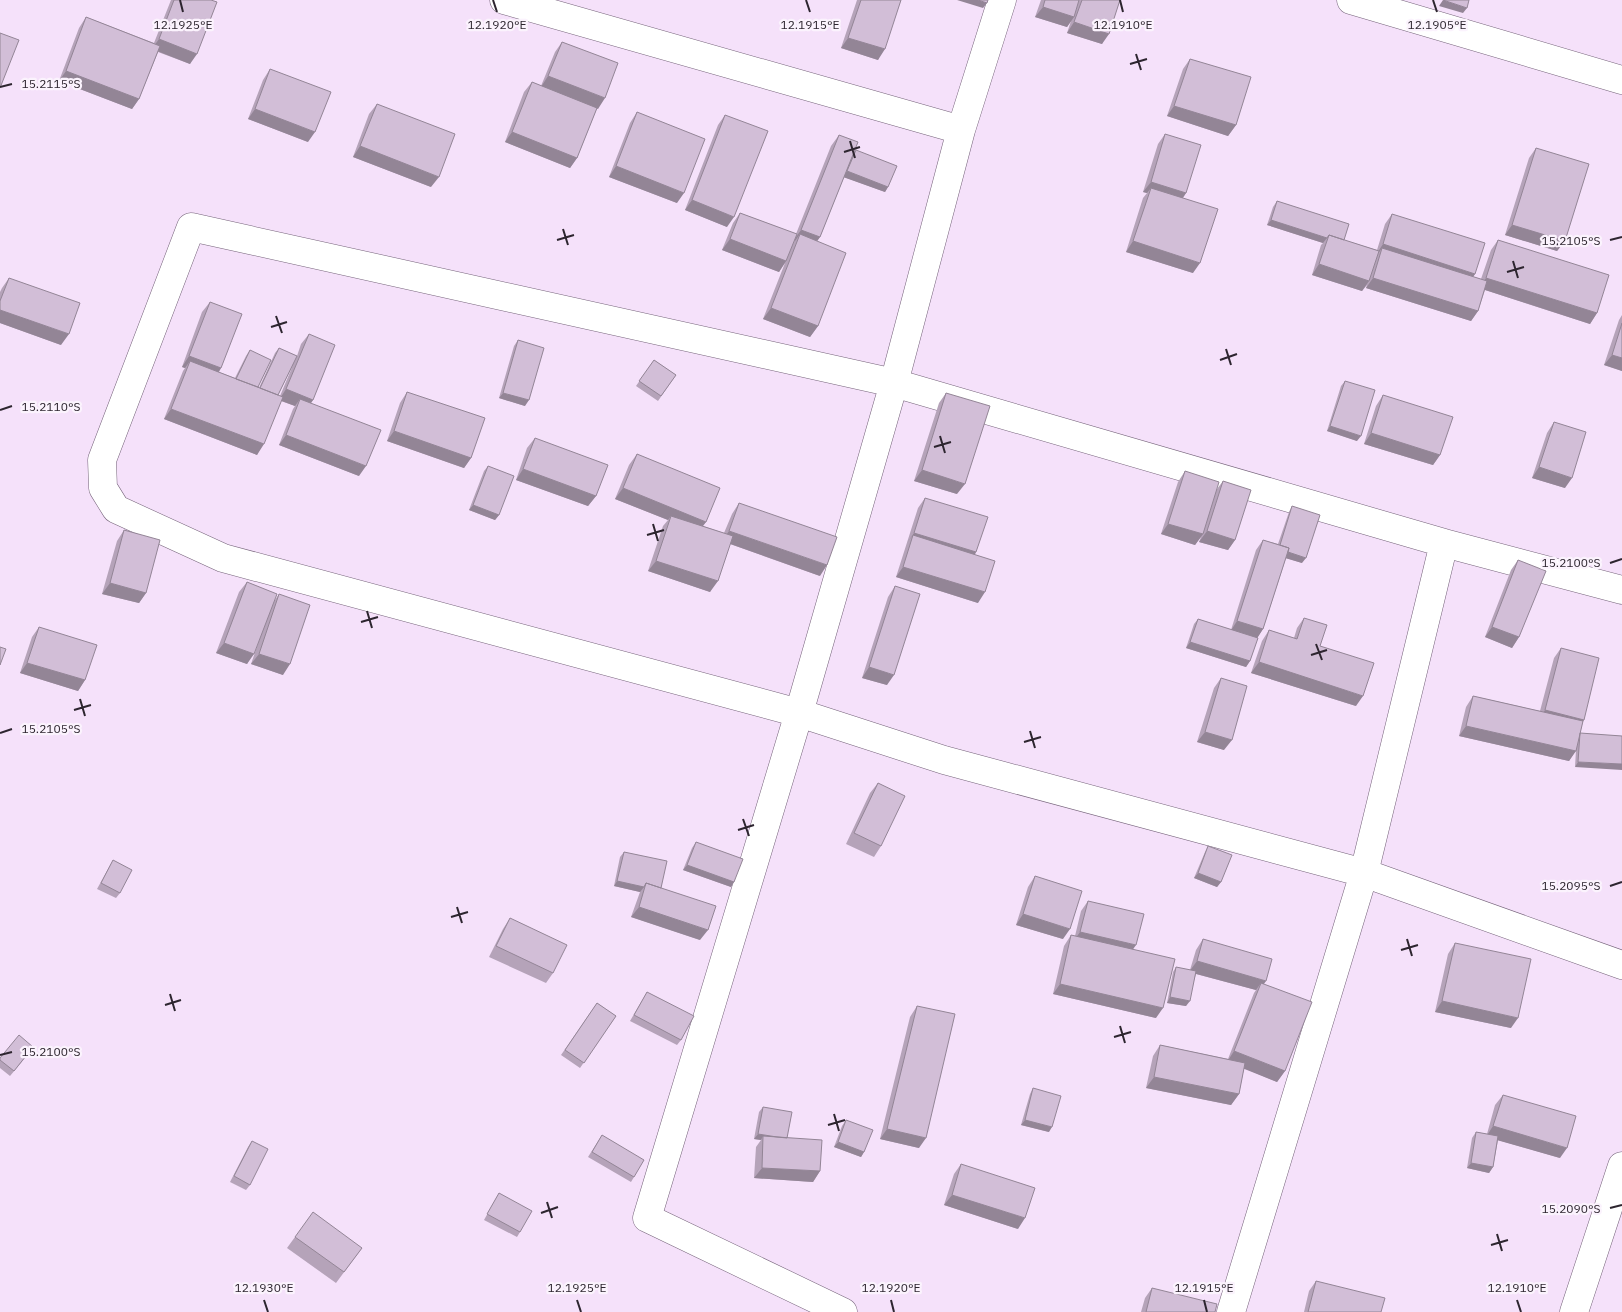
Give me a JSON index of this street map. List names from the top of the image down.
{
  "coordinates": [
    "12.1925°E",
    "12.1920°E",
    "12.1915°E",
    "12.1910°E",
    "12.1905°E",
    "15.2115°S",
    "15.2105°S",
    "15.2110°S",
    "15.2100°S",
    "15.2095°S",
    "15.2090°S",
    "12.1930°E"
  ]
}
